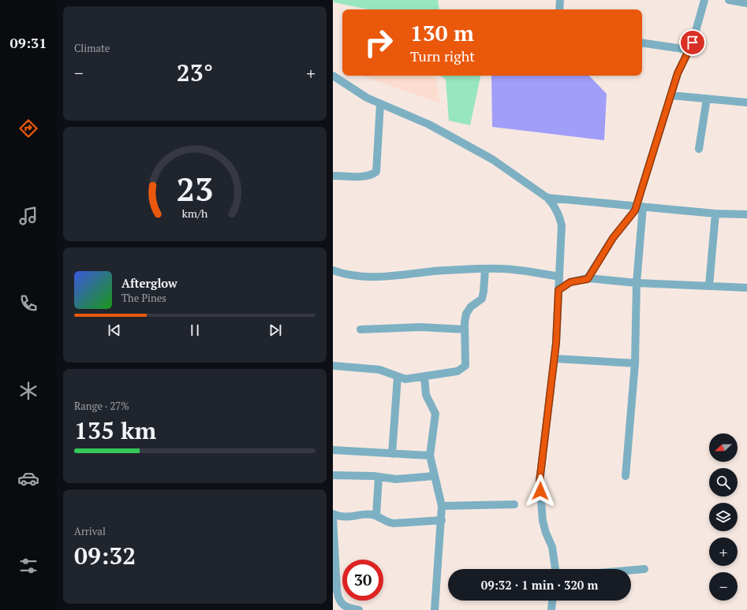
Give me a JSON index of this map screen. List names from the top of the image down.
{
  "north": "left",
  "page": {
    "tabs": "09:31",
    "tile": [
      "Climate",
      ["Range · 27%", "135 km"],
      ["Arrival", "09:32"]
    ],
    "turn": ["130 m", "Turn right"],
    "heat": ["−", "23°", "+"],
    "song": ["Afterglow", "The Pines"],
    "map_buttons": ["+", "−"],
    "limit": "30",
    "trip": "09:32 · 1 min · 320 m",
    "gauge": ["23", "km/h"]
  }
}
